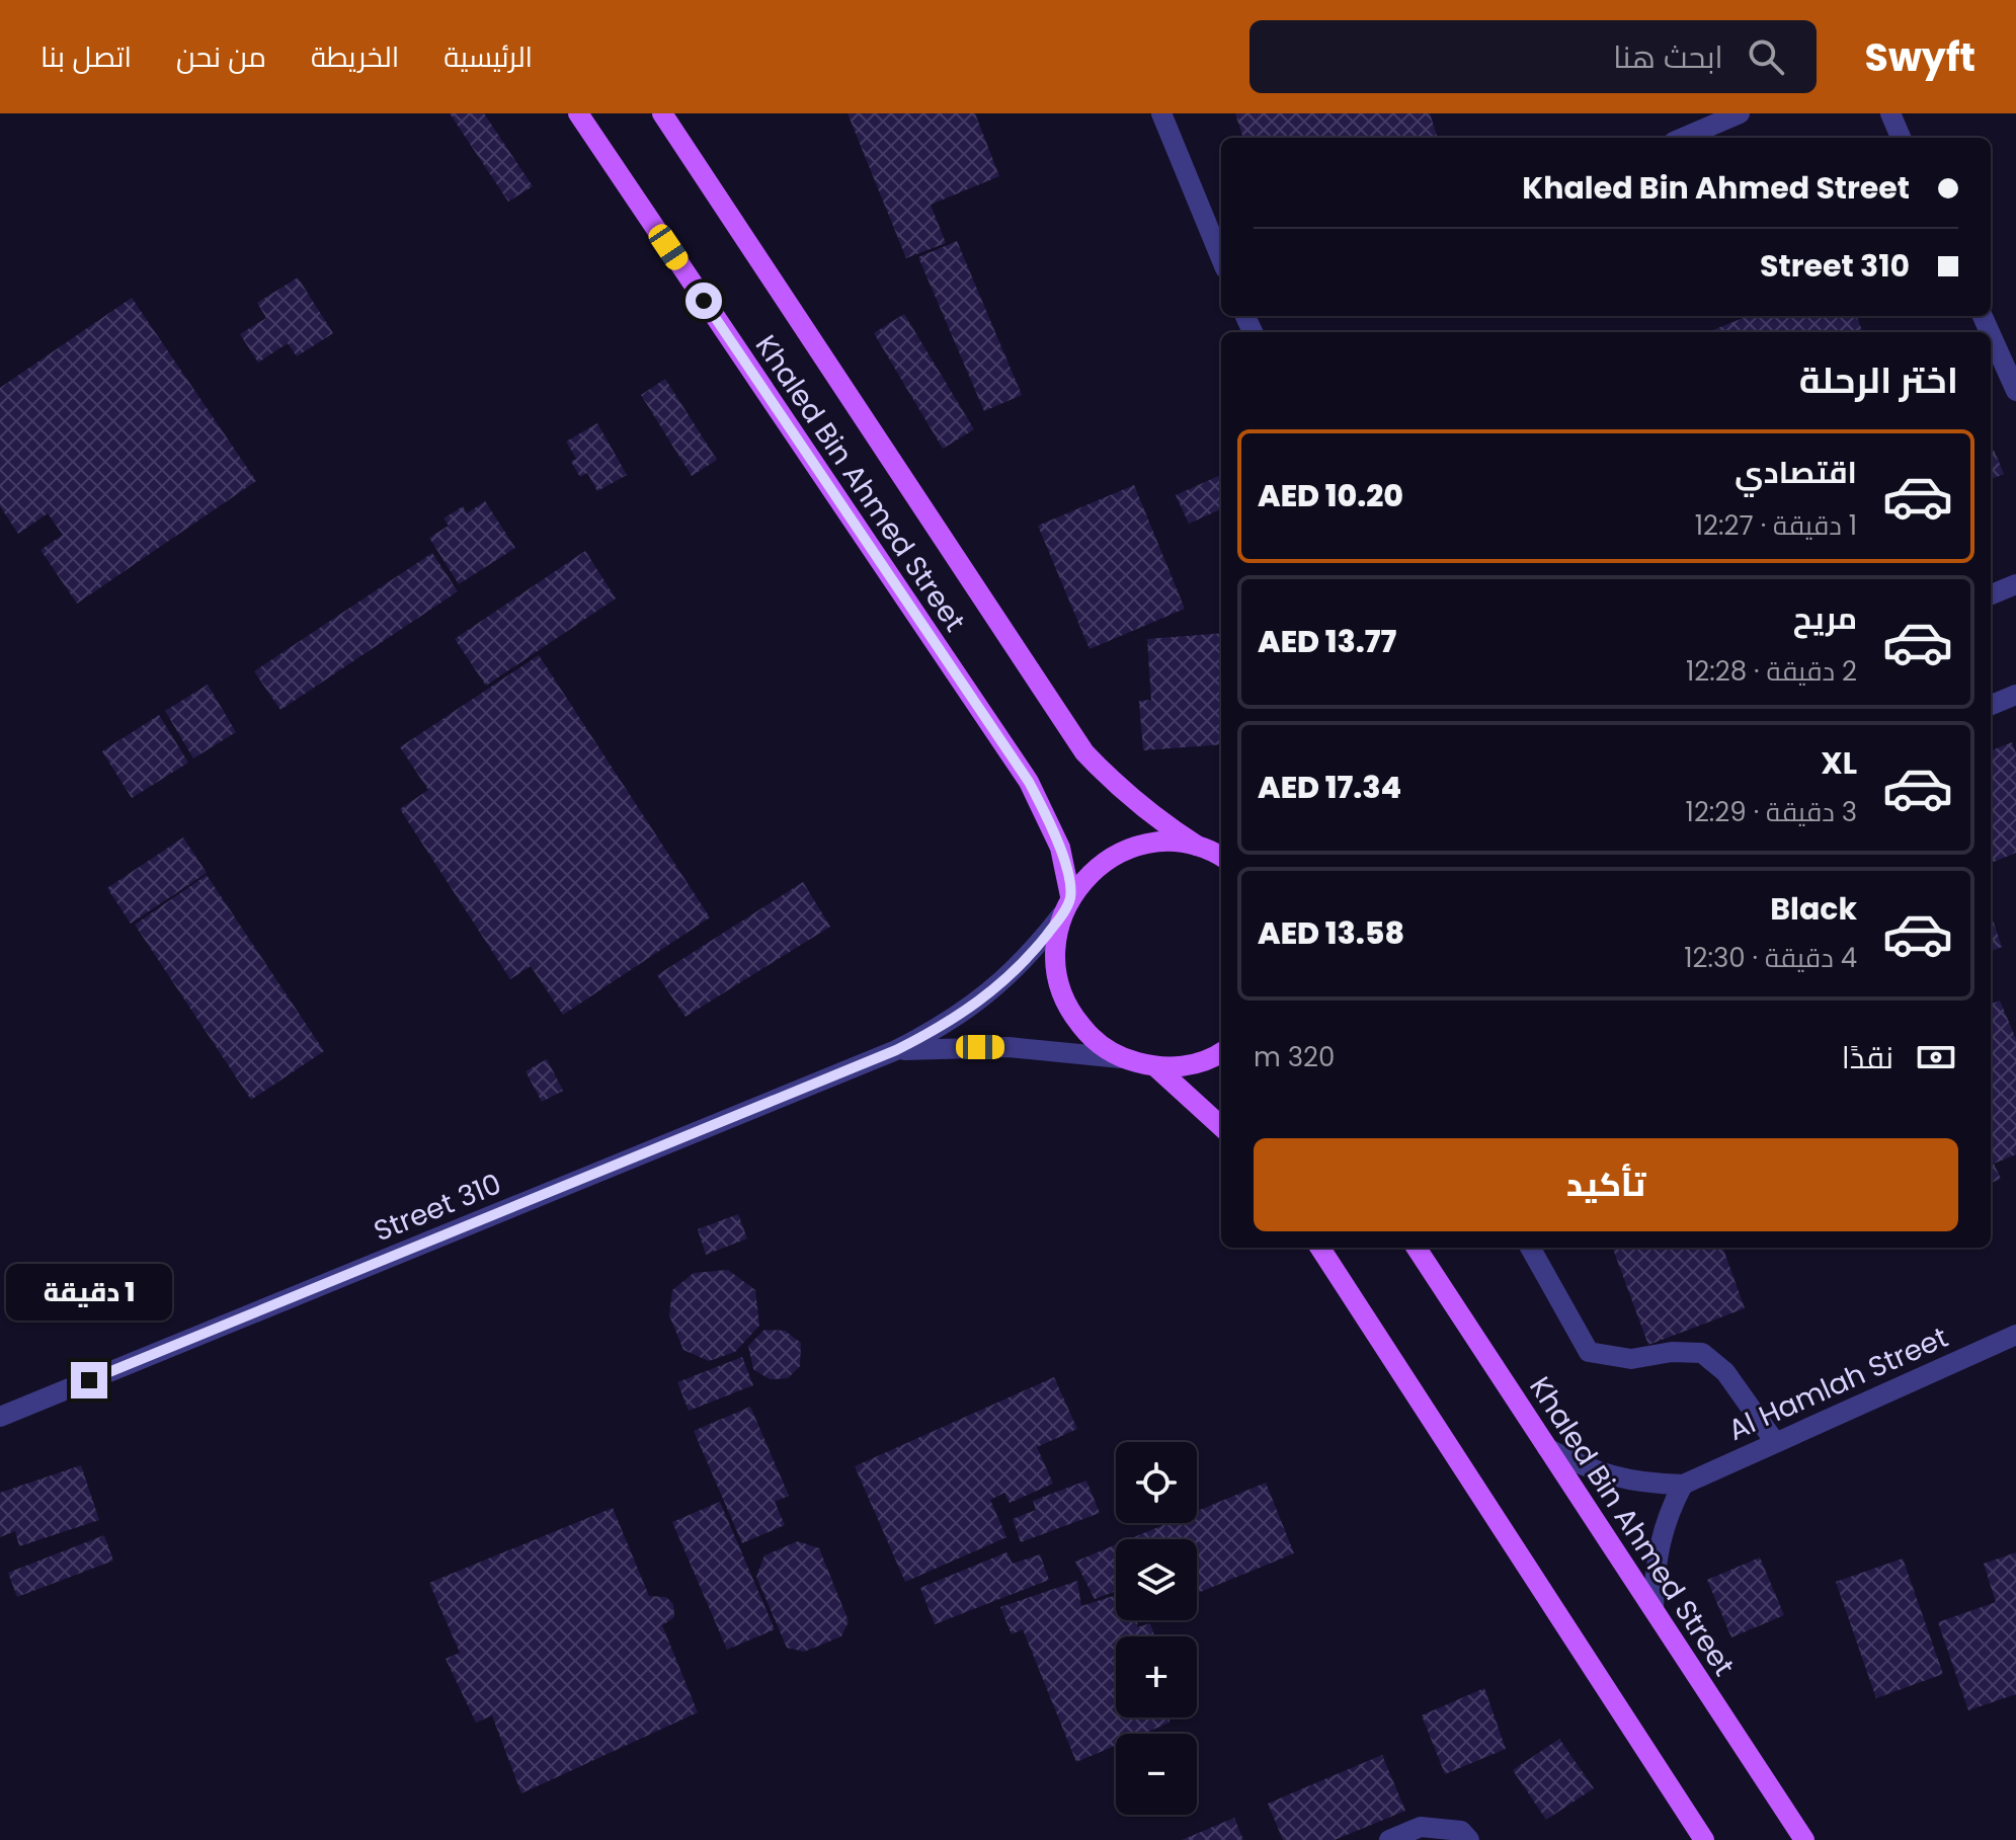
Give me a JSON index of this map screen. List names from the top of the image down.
{
  "streets": {
    "main road": ["Khaled Bin Ahmed Street"],
    "street": ["Street 310", "Al Hamlah Street"]
  },
  "crossings": [
    ["Khaled Bin Ahmed Street", "Street 310"],
    ["Khaled Bin Ahmed Street", "Al Hamlah Street"]
  ],
  "page": {
    "header": "Swyft",
    "search": "ابحث هنا",
    "nav": [
      "الرئيسية",
      "الخريطة",
      "من نحن",
      "اتصل بنا"
    ],
    "banner": ["Khaled Bin Ahmed Street", "Street 310"],
    "heading": "اختر الرحلة",
    "list": [
      {
        "name": "اقتصادي",
        "note": "1 دقيقة · 12:27",
        "value": "AED 10.20"
      },
      {
        "name": "مريح",
        "note": "2 دقيقة · 12:28",
        "value": "AED 13.77"
      },
      {
        "name": "XL",
        "note": "3 دقيقة · 12:29",
        "value": "AED 17.34"
      },
      {
        "name": "Black",
        "note": "4 دقيقة · 12:30",
        "value": "AED 13.58"
      }
    ],
    "pay": ["نقدًا", "320 m"],
    "buttons": "تأكيد",
    "bubble": "1 دقيقة",
    "map_buttons": ["+", "−"]
  }
}
